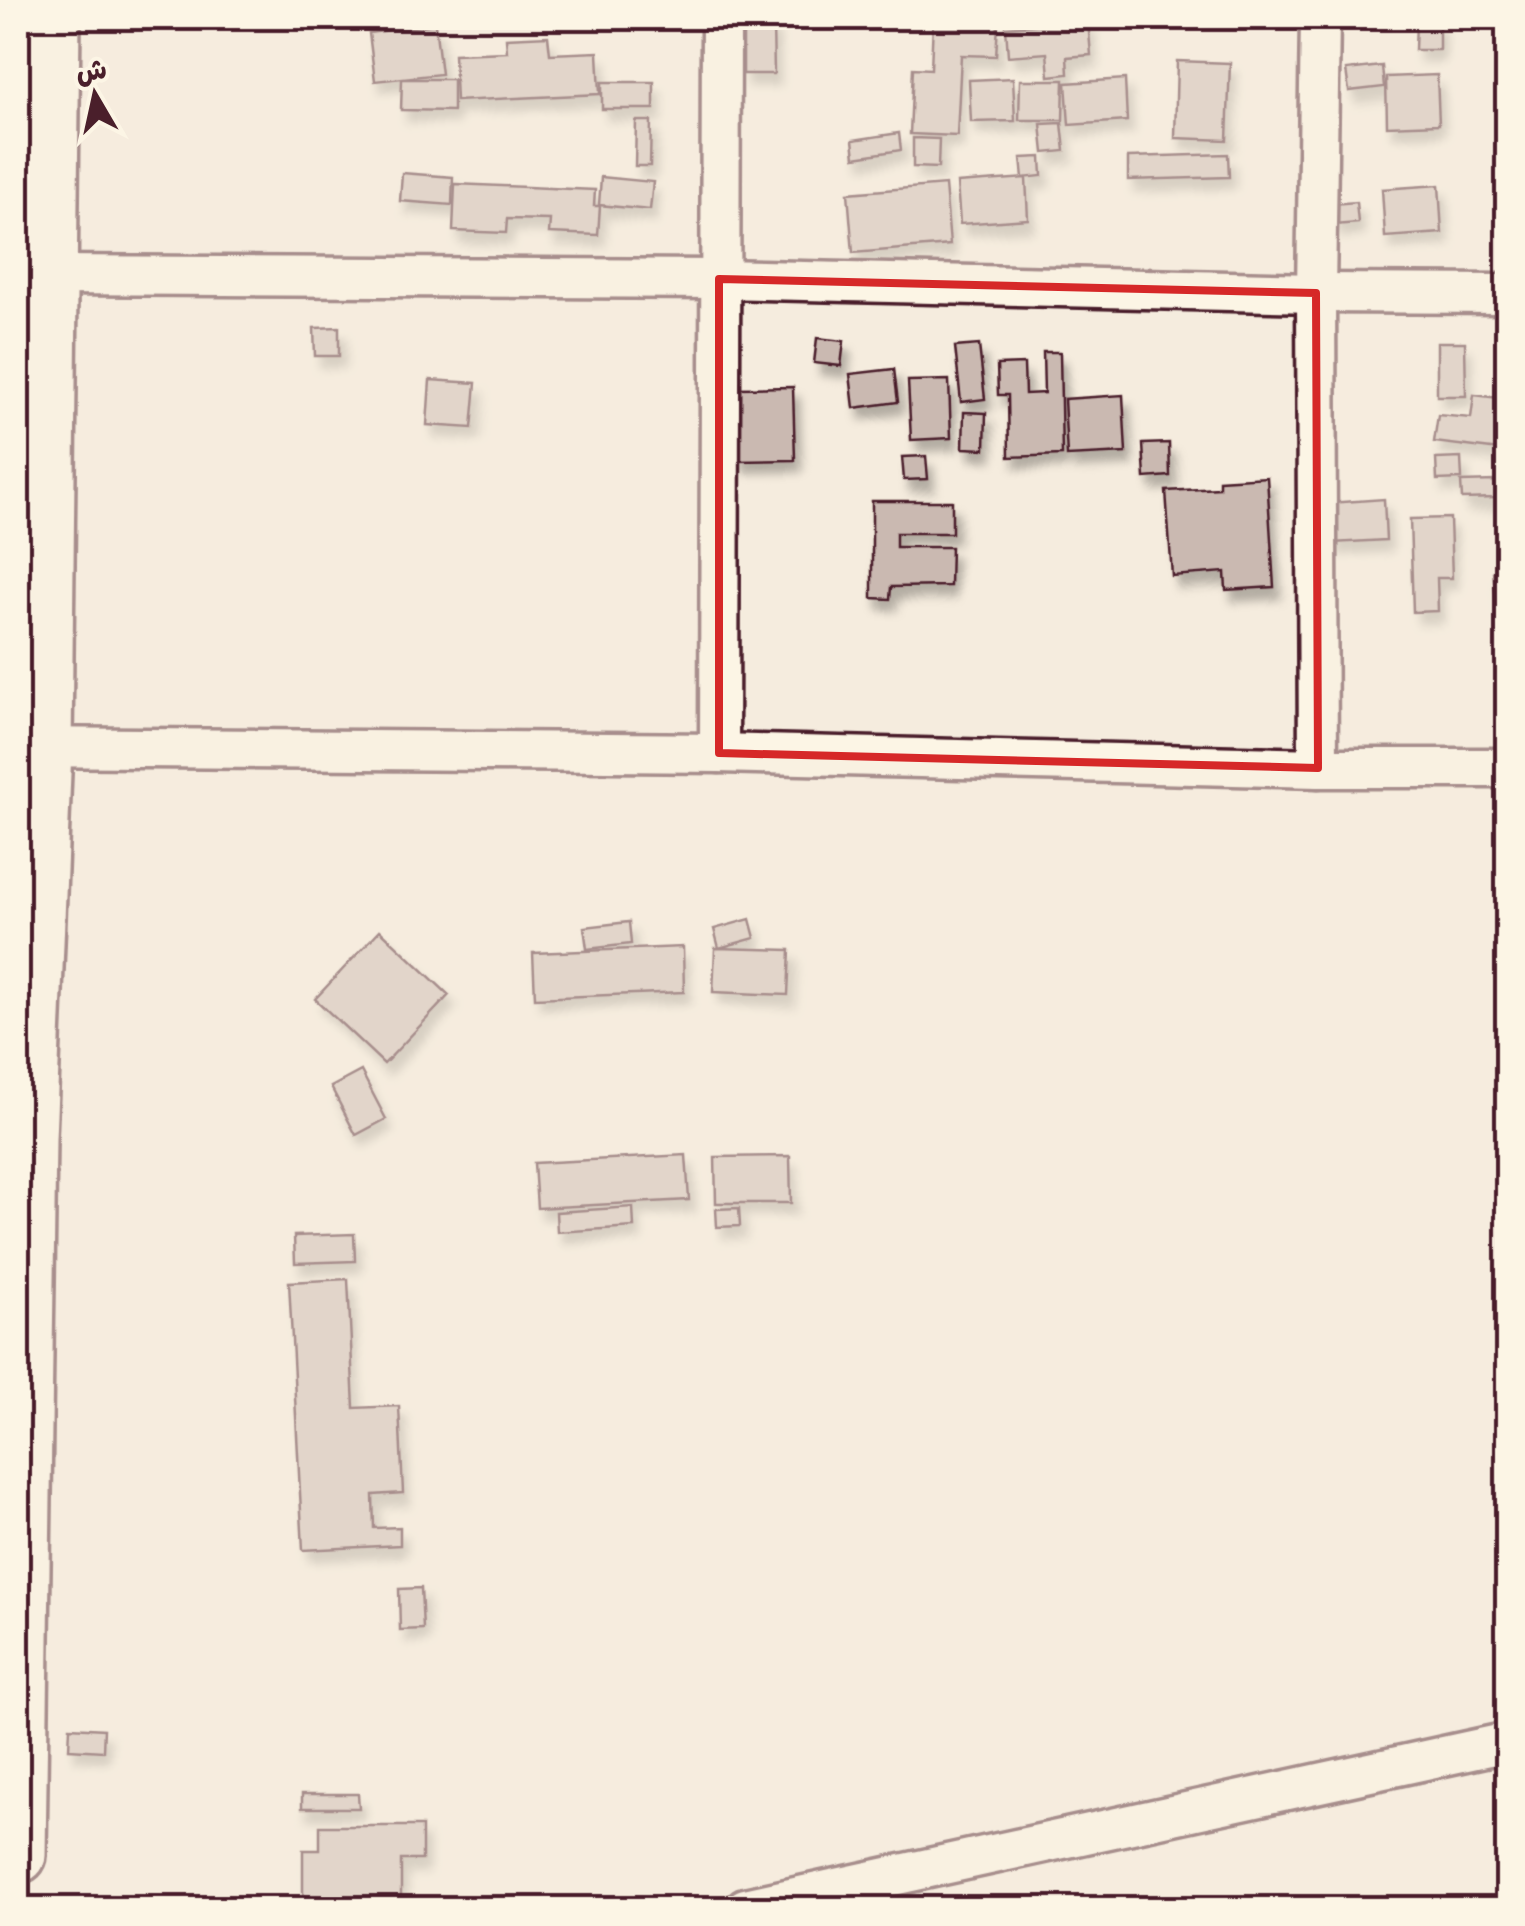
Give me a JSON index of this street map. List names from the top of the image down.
{
  "north": "top"
}
